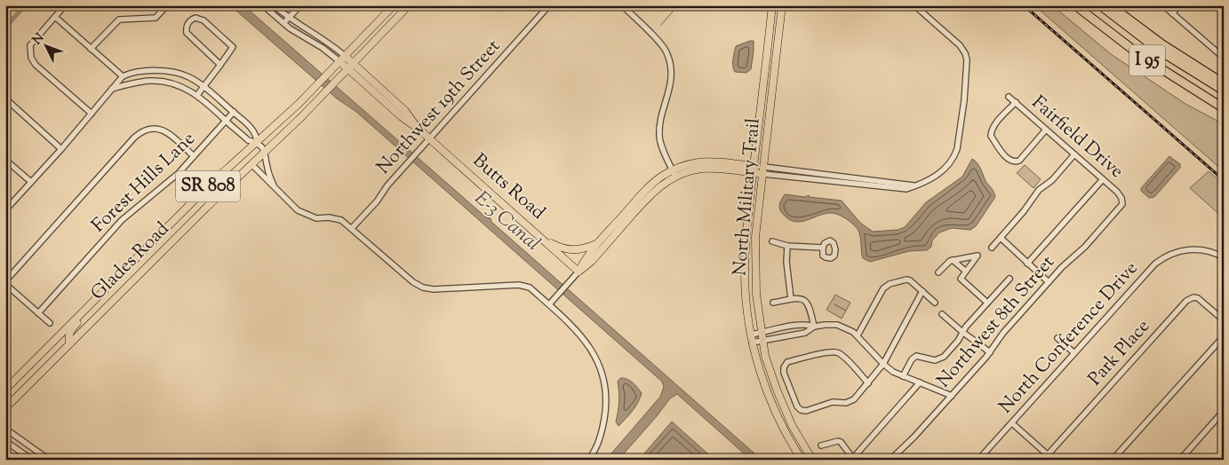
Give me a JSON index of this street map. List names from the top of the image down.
{
  "streets": {
    "highway": ["I 95"],
    "main road": [
      "SR 808",
      "Butts Road",
      "North Military Trail",
      "Glades Road"
    ],
    "street": [
      "Northwest 19th Street",
      "Fairfield Drive",
      "Forest Hills Lane",
      "Northwest 8th Street",
      "North Conference Drive",
      "Park Place"
    ]
  },
  "crossings": [
    ["Northwest 19th Street", "Butts Road"],
    ["Fairfield Drive", "Northwest 8th Street"],
    ["Butts Road", "Glades Road"]
  ],
  "water": ["E-3 Canal"],
  "north": "top left"
}
